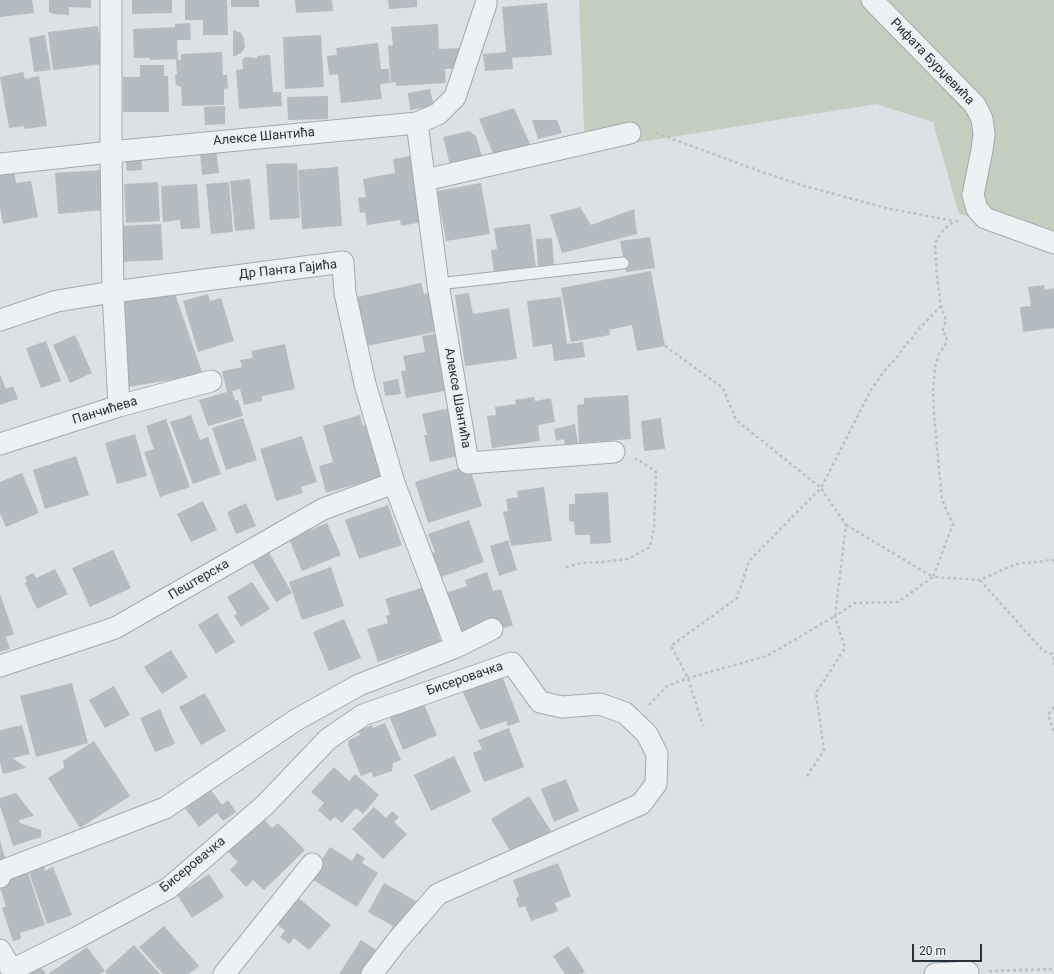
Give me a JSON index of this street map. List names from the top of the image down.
{
  "streets": {
    "street": [
      "Рифата Бурџевића",
      "Алексе Шантића",
      "Др Панта Гајића",
      "Панчићева",
      "Пештерска",
      "Бисеровачка"
    ]
  },
  "crossings": [
    ["Др Панта Гајића", "Пештерска"]
  ],
  "scale_bar": "20 m"
}
